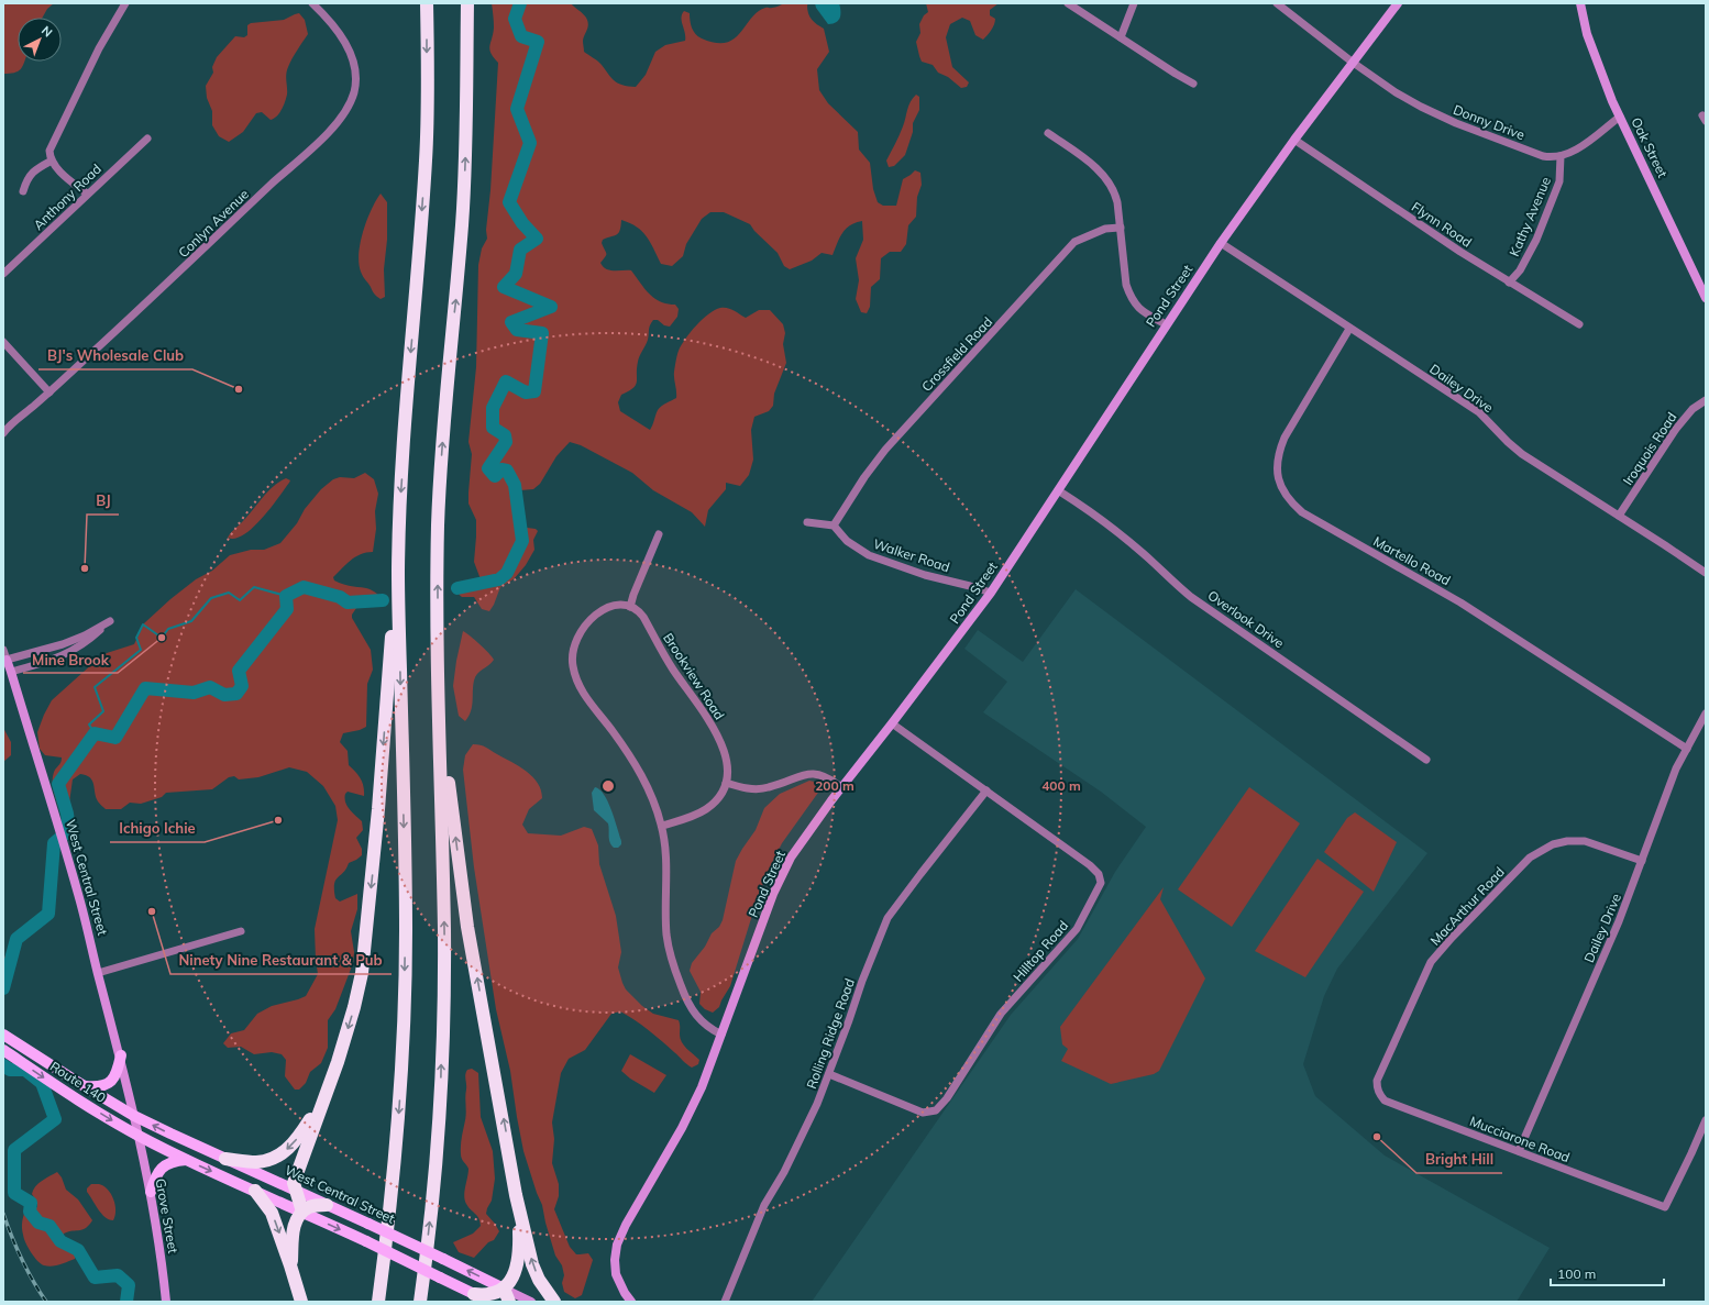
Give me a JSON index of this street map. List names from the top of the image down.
{
  "streets": {
    "main road": [
      "Oak Street",
      "Pond Street",
      "West Central Street",
      "Route 140",
      "Grove Street"
    ],
    "street": [
      "Donny Drive",
      "Anthony Road",
      "Kathy Avenue",
      "Conlyn Avenue",
      "Flynn Road",
      "Crossfield Road",
      "Dailey Drive",
      "Iroquois Road",
      "Walker Road",
      "Martello Road",
      "Overlook Drive",
      "Brookview Road",
      "MacArthur Road",
      "Hilltop Road",
      "Rolling Ridge Road",
      "Mucciarone Road"
    ]
  },
  "crossings": [
    ["Donny Drive", "Oak Street"],
    ["Donny Drive", "Kathy Avenue"],
    ["Donny Drive", "Pond Street"],
    ["Kathy Avenue", "Flynn Road"],
    ["Flynn Road", "Pond Street"],
    ["Pond Street", "Dailey Drive"],
    ["Pond Street", "Walker Road"],
    ["Pond Street", "Overlook Drive"],
    ["Pond Street", "Hilltop Road"],
    ["Crossfield Road", "Walker Road"],
    ["Dailey Drive", "Iroquois Road"],
    ["Dailey Drive", "Martello Road"],
    ["Dailey Drive", "MacArthur Road"],
    ["Dailey Drive", "Mucciarone Road"],
    ["West Central Street", "Route 140"],
    ["West Central Street", "Grove Street"],
    ["MacArthur Road", "Mucciarone Road"],
    ["Hilltop Road", "Rolling Ridge Road"],
    ["Route 140", "Grove Street"]
  ],
  "places": [
    "BJ's Wholesale Club",
    "BJ",
    "Mine Brook",
    "Ichigo Ichie",
    "Ninety Nine Restaurant & Pub",
    "Bright Hill"
  ],
  "scale_bar": "100 m",
  "north": "top right",
  "rings": ["200 m", "400 m"]
}
